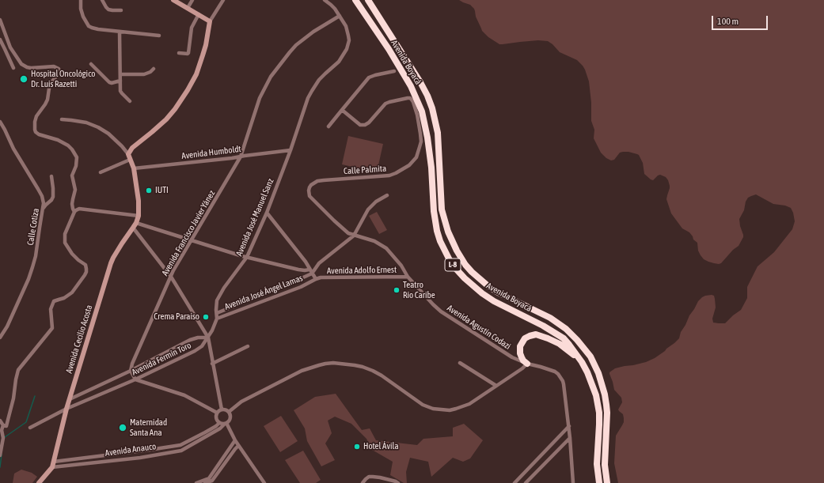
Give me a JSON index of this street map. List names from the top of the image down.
{
  "streets": {
    "highway": ["Avenida Boyacá", "L-8"],
    "main road": ["Avenida Cecilio Acosta"],
    "street": [
      "Avenida Humboldt",
      "Calle Palmita",
      "Avenida José Manuel Sanz",
      "Calle Cotiza",
      "Avenida Francisco Javier Yánez",
      "Avenida Adolfo Ernest",
      "Avenida José Ángel Lamas",
      "Avenida Agustín Codazi",
      "Avenida Fermín Toro",
      "Avenida Anauco"
    ]
  },
  "crossings": [
    ["Avenida Humboldt", "Avenida José Manuel Sanz"],
    ["Avenida Humboldt", "Avenida Francisco Javier Yánez"],
    ["Avenida Humboldt", "Avenida Cecilio Acosta"],
    ["Calle Palmita", "Avenida Agustín Codazi"],
    ["Avenida José Manuel Sanz", "Avenida Francisco Javier Yánez"],
    ["Avenida José Manuel Sanz", "Avenida José Ángel Lamas"],
    ["Avenida José Manuel Sanz", "Avenida Fermín Toro"],
    ["Avenida Francisco Javier Yánez", "Avenida Fermín Toro"],
    ["Avenida Adolfo Ernest", "Avenida José Ángel Lamas"],
    ["Avenida Adolfo Ernest", "Avenida Agustín Codazi"],
    ["Avenida Cecilio Acosta", "Avenida Fermín Toro"],
    ["Avenida Cecilio Acosta", "Avenida Anauco"]
  ],
  "places": [
    "Hospital Oncológico Dr. Luis Razetti",
    "IUTI",
    "Teatro Río Caribe",
    "Crema Paraiso",
    "Maternidad Santa Ana",
    "Hotel Ávila"
  ],
  "scale_bar": "100 m"
}
